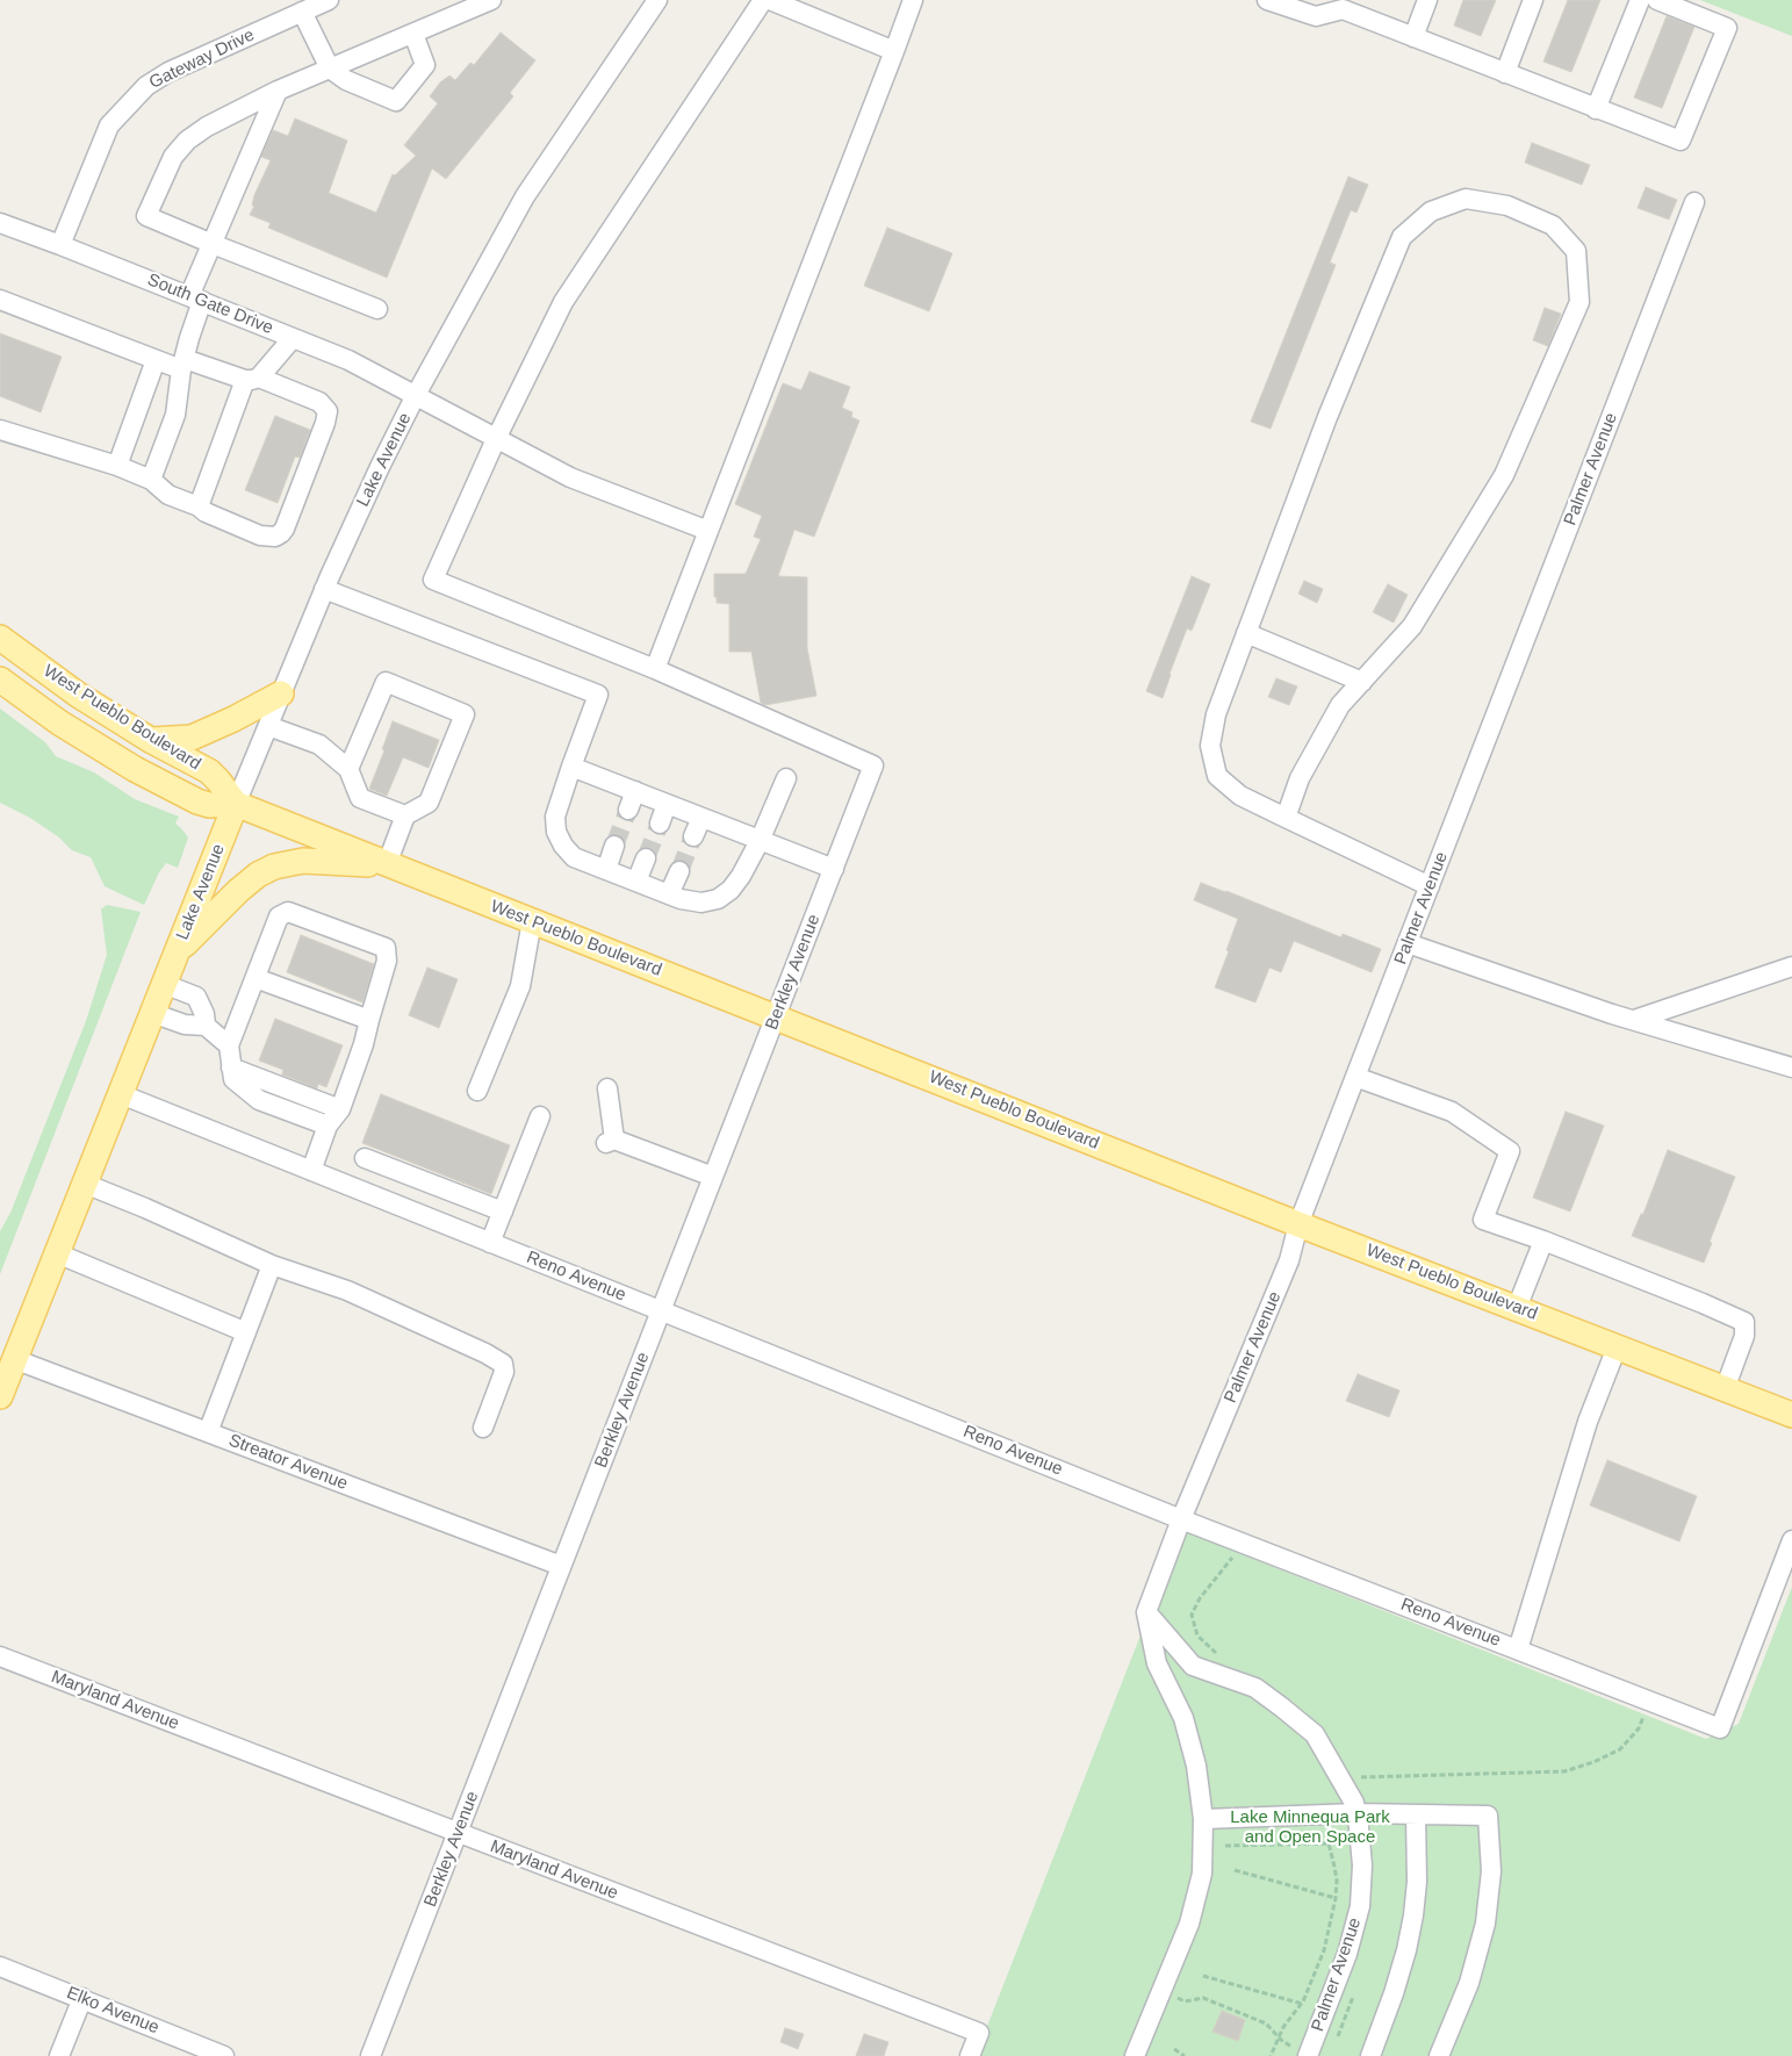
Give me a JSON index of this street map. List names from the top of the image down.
{
  "streets": {
    "main road": ["Lake Avenue", "West Pueblo Boulevard"],
    "street": [
      "Gateway Drive",
      "South Gate Drive",
      "Palmer Avenue",
      "Berkley Avenue",
      "Reno Avenue",
      "Streator Avenue",
      "Maryland Avenue",
      "Elko Avenue"
    ]
  },
  "crossings": [
    ["Gateway Drive", "South Gate Drive"],
    ["South Gate Drive", "Lake Avenue"],
    ["Lake Avenue", "West Pueblo Boulevard"],
    ["Lake Avenue", "Reno Avenue"],
    ["Lake Avenue", "Streator Avenue"],
    ["Palmer Avenue", "West Pueblo Boulevard"],
    ["Palmer Avenue", "Reno Avenue"],
    ["West Pueblo Boulevard", "Berkley Avenue"],
    ["Berkley Avenue", "Reno Avenue"],
    ["Berkley Avenue", "Streator Avenue"],
    ["Berkley Avenue", "Maryland Avenue"]
  ],
  "parks": ["Lake Minnequa Park and Open Space"]
}
